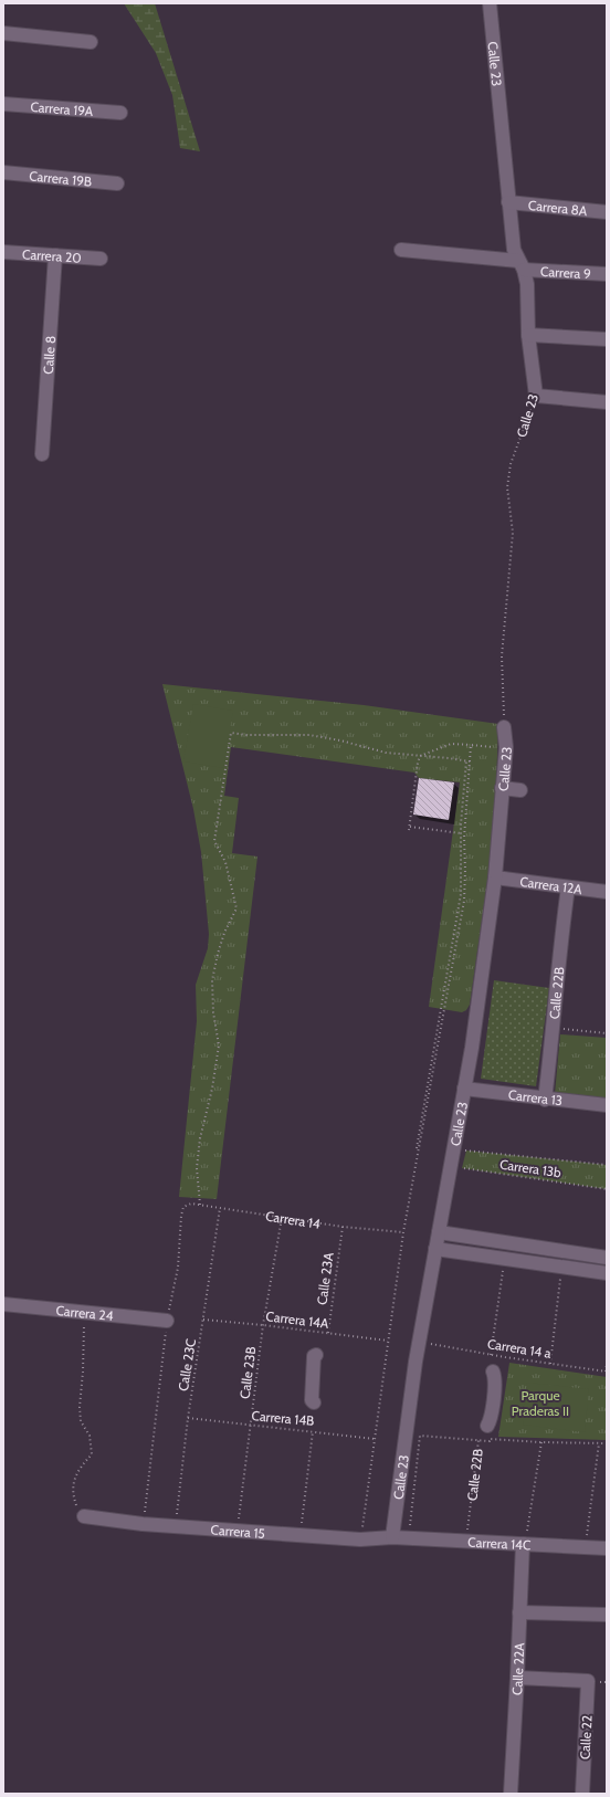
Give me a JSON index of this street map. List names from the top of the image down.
{
  "streets": {
    "street": [
      "Calle 23",
      "Carrera 19A",
      "Carrera 19B",
      "Carrera 8A",
      "Carrera 20",
      "Carrera 9",
      "Calle 8",
      "Carrera 12A",
      "Calle 22B",
      "Carrera 13",
      "Carrera 24",
      "Carrera 15",
      "Carrera 14C",
      "Calle 22A",
      "Calle 22"
    ],
    "path": [
      "Carrera 13b",
      "Carrera 14",
      "Calle 23A",
      "Carrera 14A",
      "Carrera 14 a",
      "Calle 23C",
      "Calle 23B",
      "Carrera 14B"
    ]
  },
  "crossings": [
    ["Calle 23", "Carrera 8A"],
    ["Calle 23", "Carrera 9"],
    ["Calle 23", "Carrera 12A"],
    ["Calle 23", "Carrera 13"],
    ["Calle 23", "Carrera 13b"],
    ["Calle 23", "Carrera 15"],
    ["Calle 23", "Carrera 14C"],
    ["Carrera 20", "Calle 8"],
    ["Carrera 12A", "Calle 22B"],
    ["Calle 22B", "Carrera 13"],
    ["Calle 22B", "Carrera 14C"],
    ["Carrera 14", "Calle 23A"],
    ["Carrera 14", "Carrera 24"],
    ["Carrera 14", "Calle 23C"],
    ["Carrera 14", "Calle 23B"],
    ["Calle 23A", "Carrera 14A"],
    ["Carrera 14A", "Calle 23C"],
    ["Carrera 14A", "Calle 23B"],
    ["Calle 23C", "Carrera 14B"],
    ["Calle 23C", "Carrera 15"],
    ["Calle 23B", "Carrera 14B"],
    ["Calle 23B", "Carrera 15"],
    ["Carrera 15", "Carrera 14C"],
    ["Carrera 14C", "Calle 22A"],
    ["Calle 22A", "Calle 22"]
  ],
  "parks": ["Parque Praderas II"]
}
